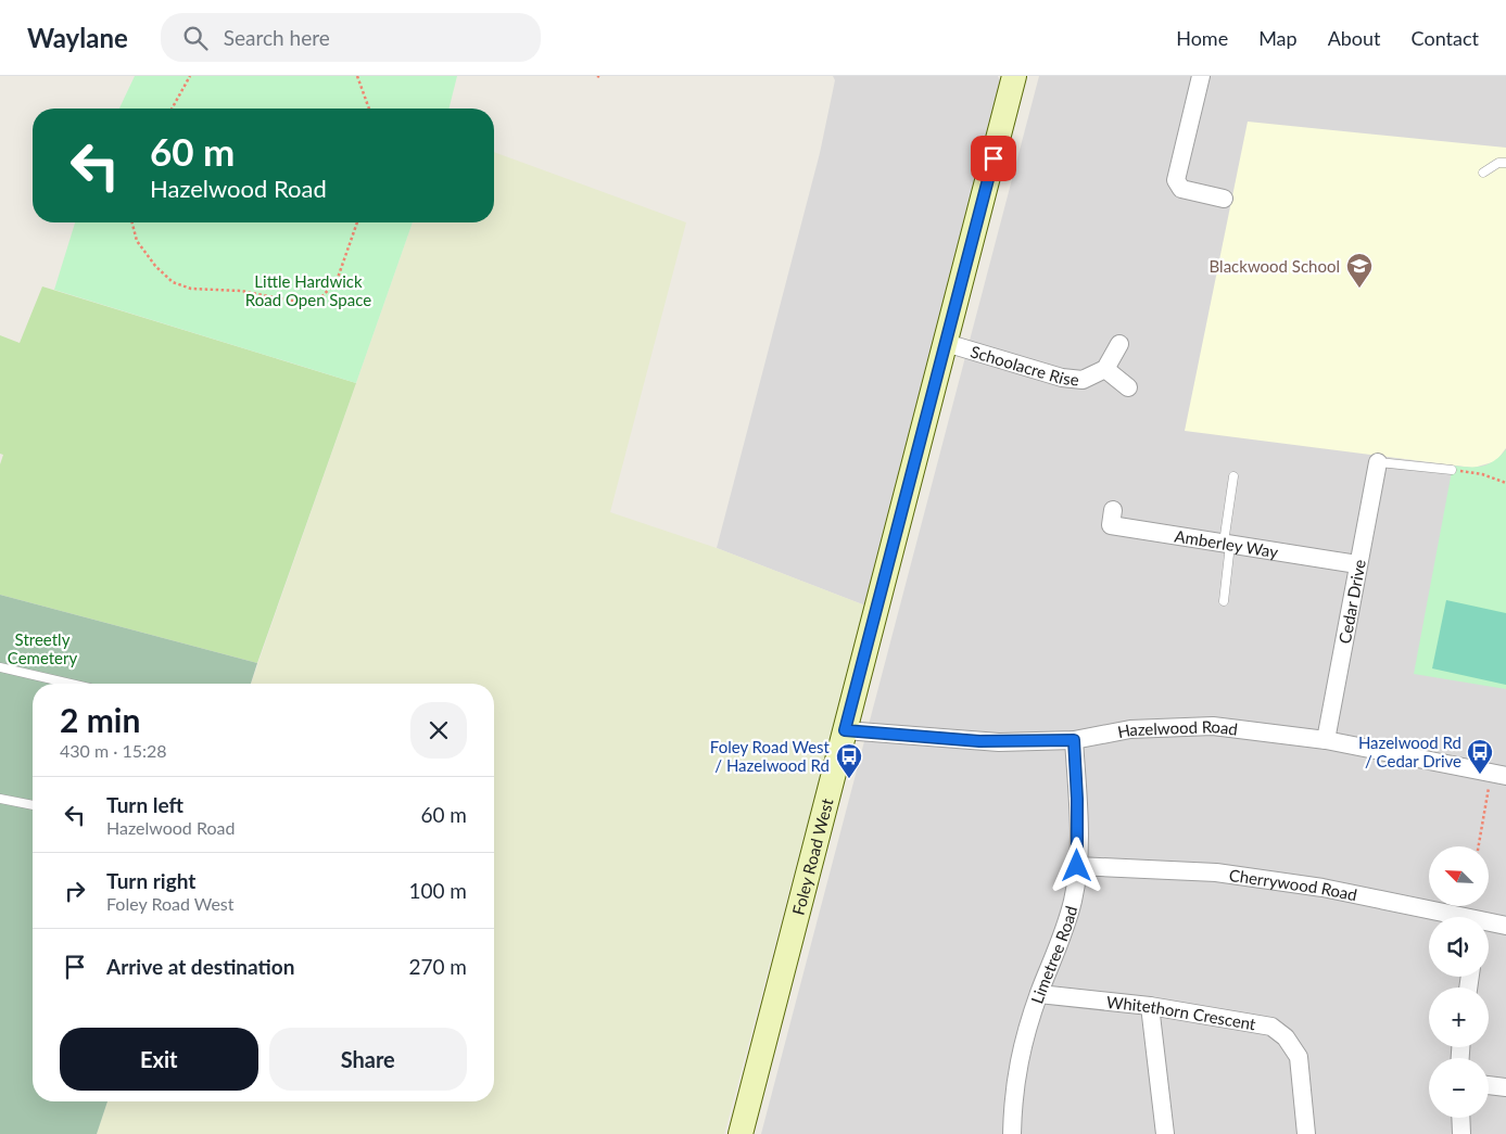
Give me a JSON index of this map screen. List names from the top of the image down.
{
  "streets": {
    "main road": ["Foley Road West"],
    "street": [
      "Schoolacre Rise",
      "Amberley Way",
      "Cedar Drive",
      "Hazelwood Road",
      "Cherrywood Road",
      "Limetree Road",
      "Whitethorn Crescent"
    ]
  },
  "crossings": [
    ["Schoolacre Rise", "Foley Road West"],
    ["Amberley Way", "Cedar Drive"],
    ["Cedar Drive", "Hazelwood Road"],
    ["Hazelwood Road", "Foley Road West"],
    ["Hazelwood Road", "Limetree Road"],
    ["Cherrywood Road", "Limetree Road"],
    ["Limetree Road", "Whitethorn Crescent"]
  ],
  "parks": ["Little Hardwick Road Open Space", "Streetly Cemetery"],
  "places": {
    "school or university": ["Blackwood School"],
    "bus stop": ["Hazelwood Rd / Cedar Drive", "Foley Road West / Hazelwood Rd"]
  },
  "north": "top left",
  "page": {
    "header": "Waylane",
    "search": "Search here",
    "nav": [
      "Home",
      "Map",
      "About",
      "Contact"
    ],
    "turn": ["60 m", "Hazelwood Road"],
    "heading": ["2 min", "430 m · 15:28"],
    "list": [
      {
        "name": "Turn left",
        "note": "Hazelwood Road",
        "value": "60 m"
      },
      {
        "name": "Turn right",
        "note": "Foley Road West",
        "value": "100 m"
      },
      {
        "name": "Arrive at destination",
        "value": "270 m"
      }
    ],
    "map_buttons": ["+", "−"],
    "buttons": ["Exit", "Share"]
  }
}
